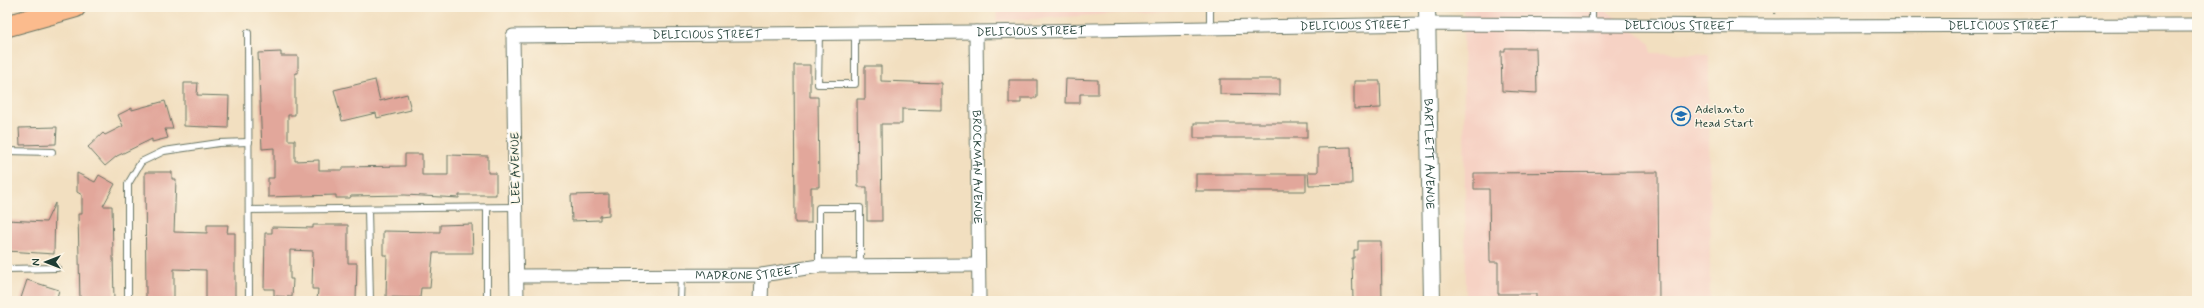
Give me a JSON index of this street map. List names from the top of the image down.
{
  "streets": {
    "street": [
      "DELICIOUS STREET",
      "BARTLETT AVENUE",
      "BROCKMAN AVENUE",
      "LEE AVENUE",
      "MADRONE STREET"
    ]
  },
  "crossings": [
    ["DELICIOUS STREET", "BARTLETT AVENUE"],
    ["DELICIOUS STREET", "BROCKMAN AVENUE"],
    ["DELICIOUS STREET", "LEE AVENUE"],
    ["BROCKMAN AVENUE", "MADRONE STREET"],
    ["LEE AVENUE", "MADRONE STREET"]
  ],
  "places": {
    "school or university": ["Adelanto Head Start"]
  },
  "north": "left"
}
